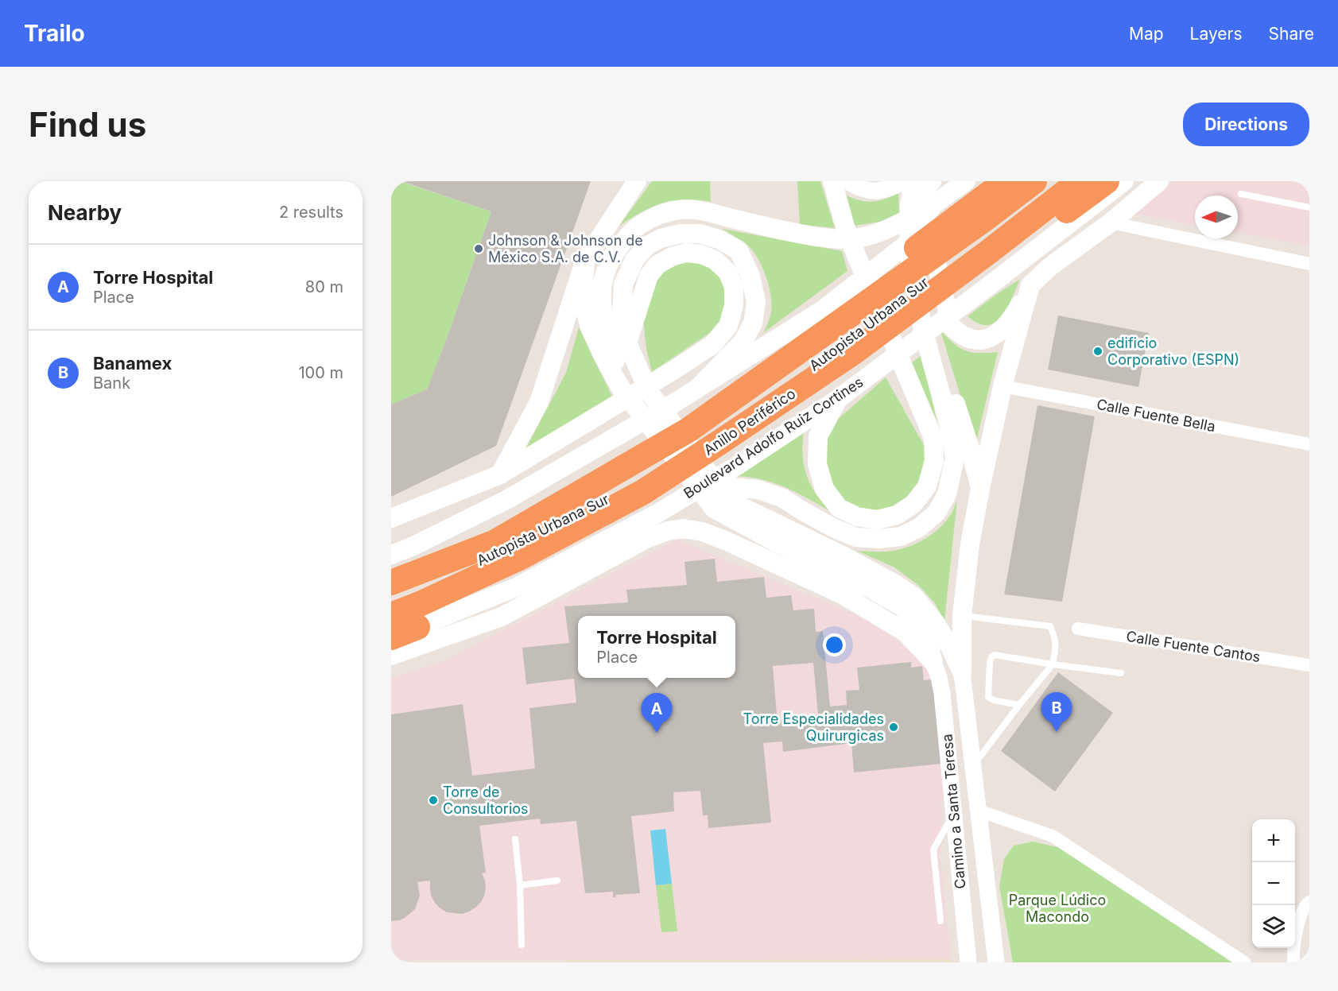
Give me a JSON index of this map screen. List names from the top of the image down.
{
  "streets": {
    "highway": ["Autopista Urbana Sur", "Anillo Periférico"],
    "main road": ["Boulevard Adolfo Ruiz Cortines"],
    "street": ["Calle Fuente Bella", "Calle Fuente Cantos", "Camino a Santa Teresa"]
  },
  "parks": ["Parque Lúdico Macondo"],
  "places": [
    "Johnson & Johnson de México S.A. de C.V.",
    "edificio Corporativo (ESPN)",
    "Torre Especialidades Quirurgicas",
    "Torre de Consultorios"
  ],
  "north": "left",
  "page": {
    "header": "Trailo",
    "nav": ["Map", "Layers", "Share"],
    "buttons": "Directions",
    "title": "Find us",
    "heading": ["Nearby", "2 results"],
    "list": [
      {
        "mark": "A",
        "name": "Torre Hospital",
        "note": "Place",
        "value": "80 m"
      },
      {
        "mark": "B",
        "name": "Banamex",
        "note": "Bank",
        "value": "100 m"
      }
    ],
    "popup": ["Torre Hospital", "Place"],
    "pins": ["B", "A"],
    "map_buttons": ["+", "−"]
  }
}
